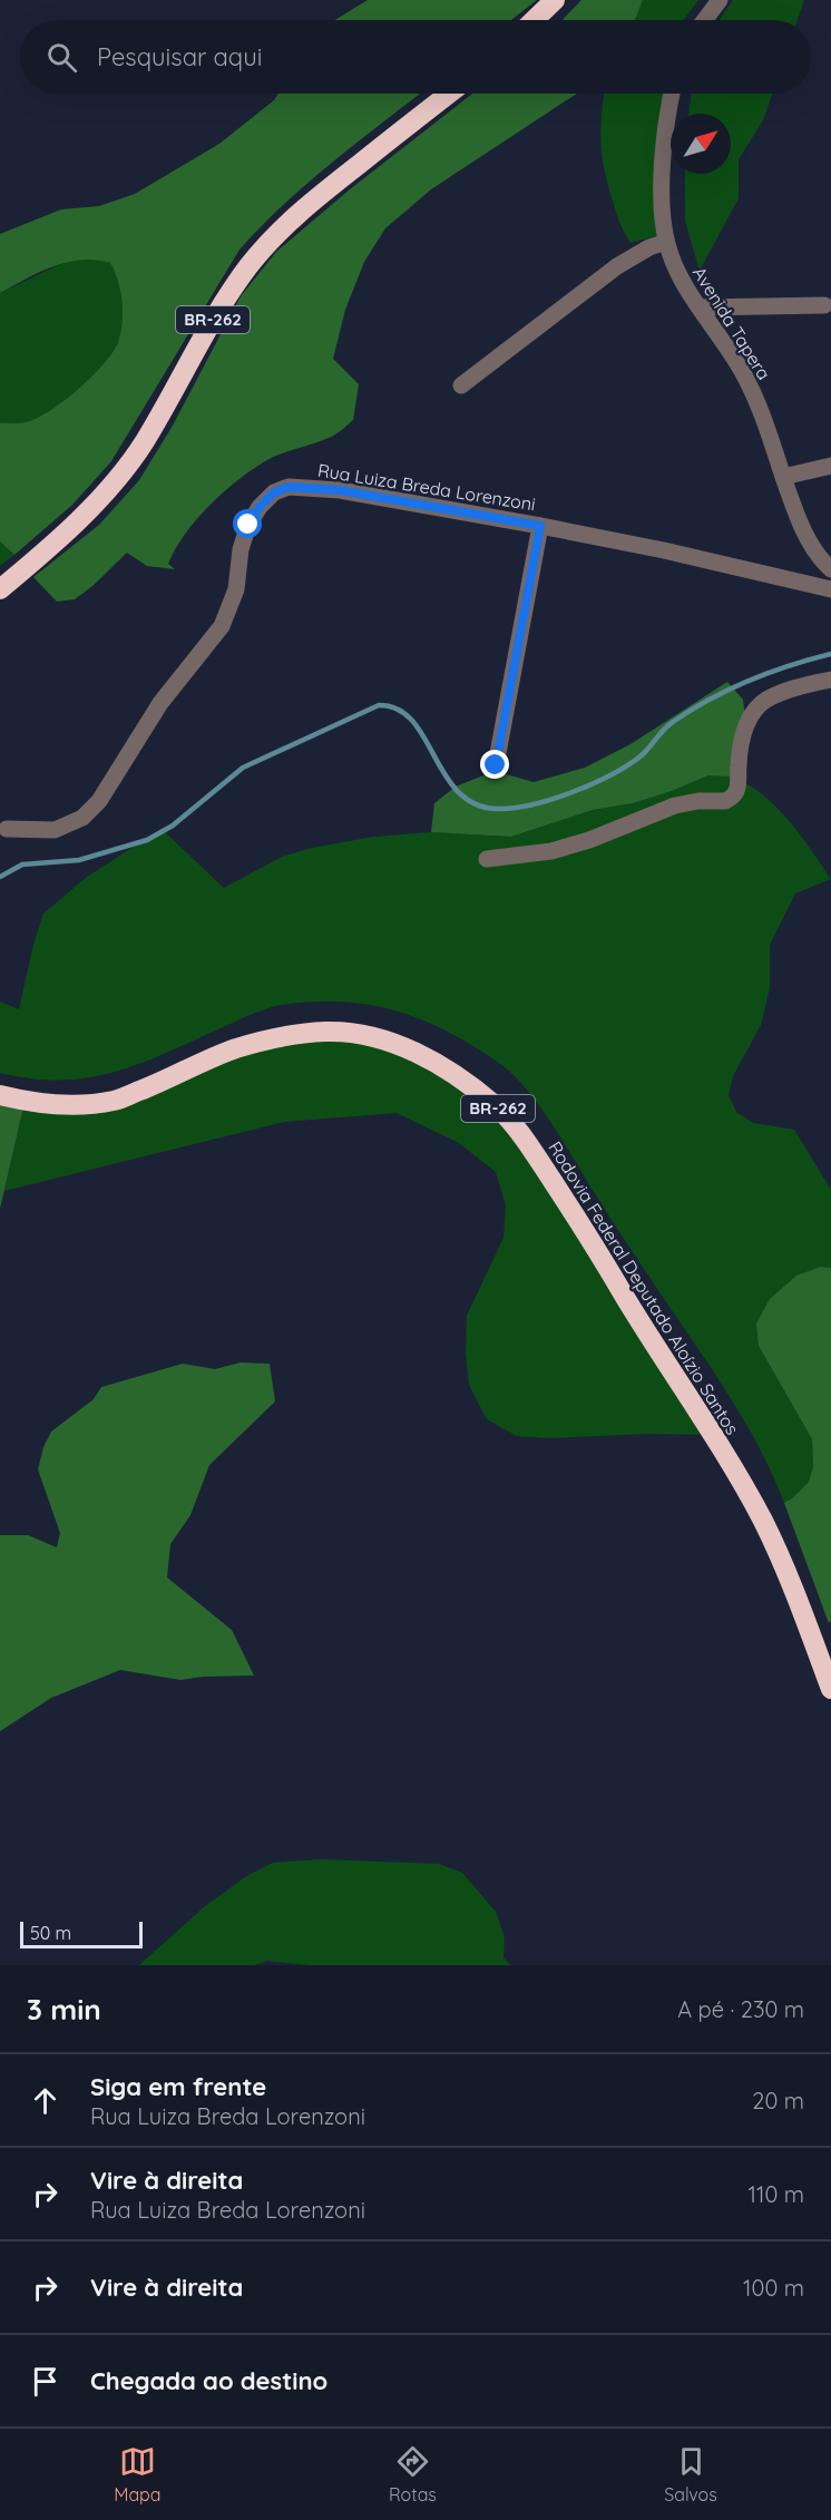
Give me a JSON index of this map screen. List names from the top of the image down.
{
  "streets": {
    "highway": ["BR-262", "Rodovia Federal Deputado Aloízio Santos"],
    "street": ["Avenida Tapera", "Rua Luiza Breda Lorenzoni"]
  },
  "crossings": [
    ["Avenida Tapera", "Rua Luiza Breda Lorenzoni"]
  ],
  "scale_bar": "50 m",
  "north": "top right",
  "page": {
    "search": "Pesquisar aqui",
    "scale": "50 m",
    "heading": ["3 min", "A pé · 230 m"],
    "list": [
      ["Siga em frente", "Rua Luiza Breda Lorenzoni", "20 m"],
      ["Vire à direita", "Rua Luiza Breda Lorenzoni", "110 m"],
      ["Vire à direita", "100 m"],
      "Chegada ao destino"
    ],
    "nav": ["Mapa", "Rotas", "Salvos"]
  }
}
